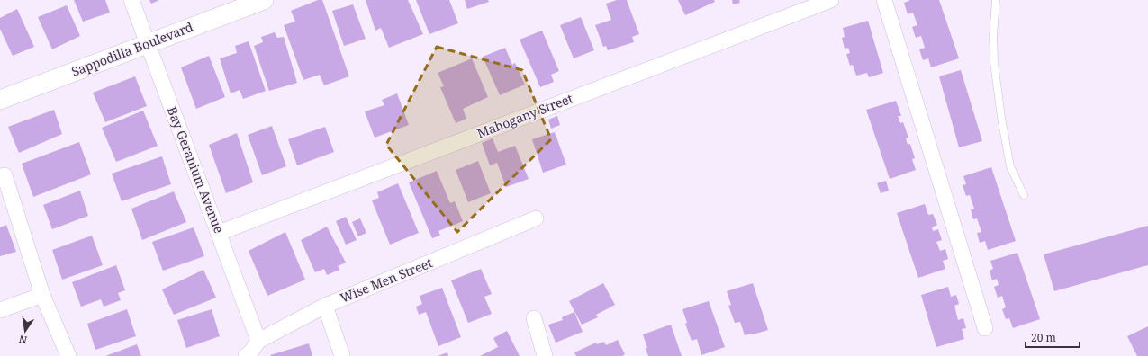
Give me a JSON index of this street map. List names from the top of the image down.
{
  "streets": {
    "street": [
      "Sappodilla Boulevard",
      "Mahogany Street",
      "Bay Geranium Avenue",
      "Wise Men Street"
    ]
  },
  "crossings": [
    ["Sappodilla Boulevard", "Bay Geranium Avenue"],
    ["Mahogany Street", "Bay Geranium Avenue"],
    ["Bay Geranium Avenue", "Wise Men Street"]
  ],
  "scale_bar": "20 m",
  "north": "bottom"
}
